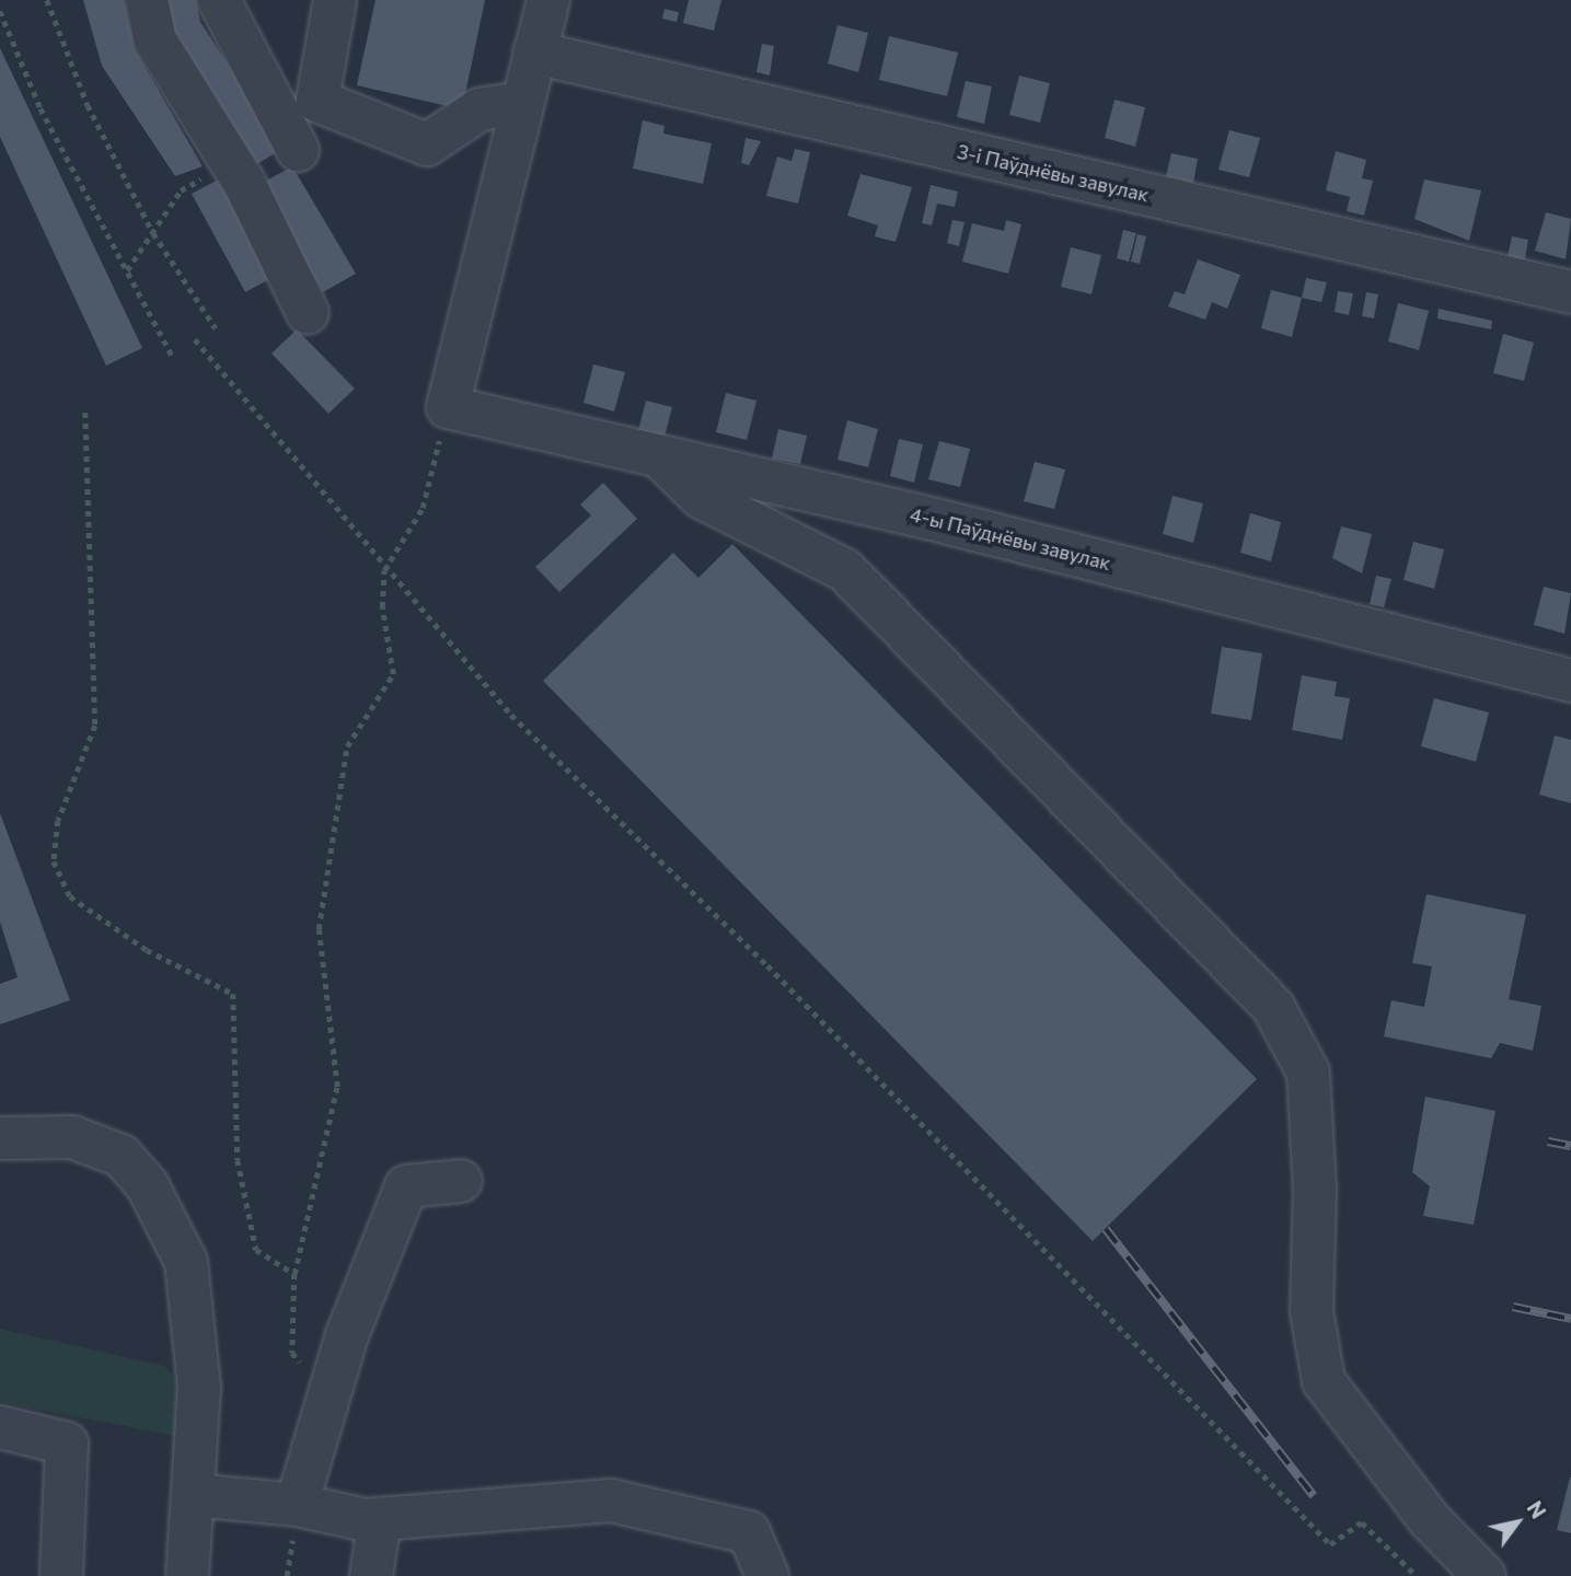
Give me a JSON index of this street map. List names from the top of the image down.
{
  "streets": {
    "street": ["3-і Паўднёвы завулак", "4-ы Паўднёвы завулак"]
  },
  "north": "top right"
}
